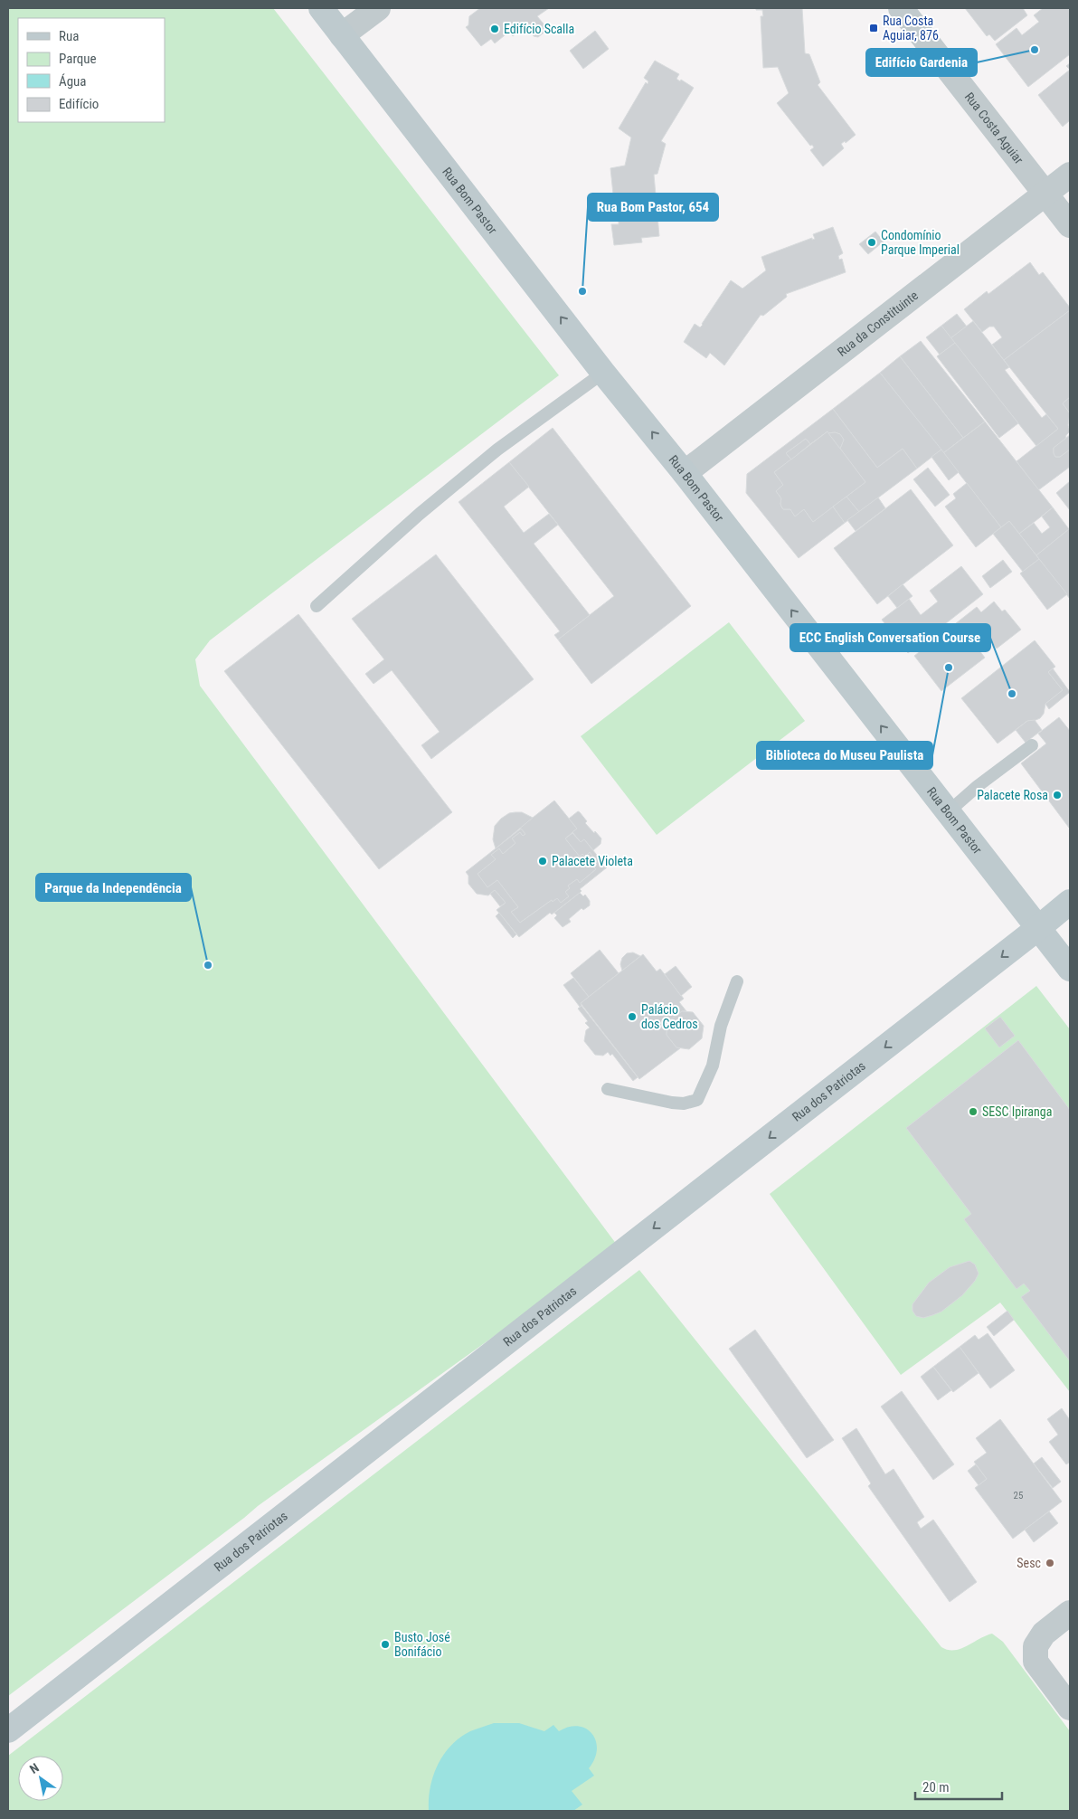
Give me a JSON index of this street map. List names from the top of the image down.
{
  "streets": {
    "main road": ["Rua Bom Pastor", "Rua dos Patriotas"],
    "street": ["Rua Costa Aguiar", "Rua da Constituinte"]
  },
  "crossings": [
    ["Rua Costa Aguiar", "Rua da Constituinte"],
    ["Rua Bom Pastor", "Rua da Constituinte"],
    ["Rua Bom Pastor", "Rua dos Patriotas"]
  ],
  "one_way": ["Rua Bom Pastor", "Rua dos Patriotas"],
  "places": {
    "transit": ["Rua Costa Aguiar, 876"],
    "other": [
      "Edifício Scalla",
      "Edifício Gardenia",
      "Condomínio Parque Imperial",
      "Rua Bom Pastor, 654",
      "Biblioteca do Museu Paulista",
      "ECC English Conversation Course",
      "Palacete Rosa",
      "Palacete Violeta",
      "Parque da Independência",
      "Palácio dos Cedros",
      "SESC Ipiranga",
      "Sesc",
      "Busto José Bonifácio"
    ]
  },
  "house_numbers": ["25"],
  "legend": [
    "Rua",
    "Parque",
    "Água",
    "Edifício"
  ],
  "scale_bar": "20 m",
  "north": "top left"
}
